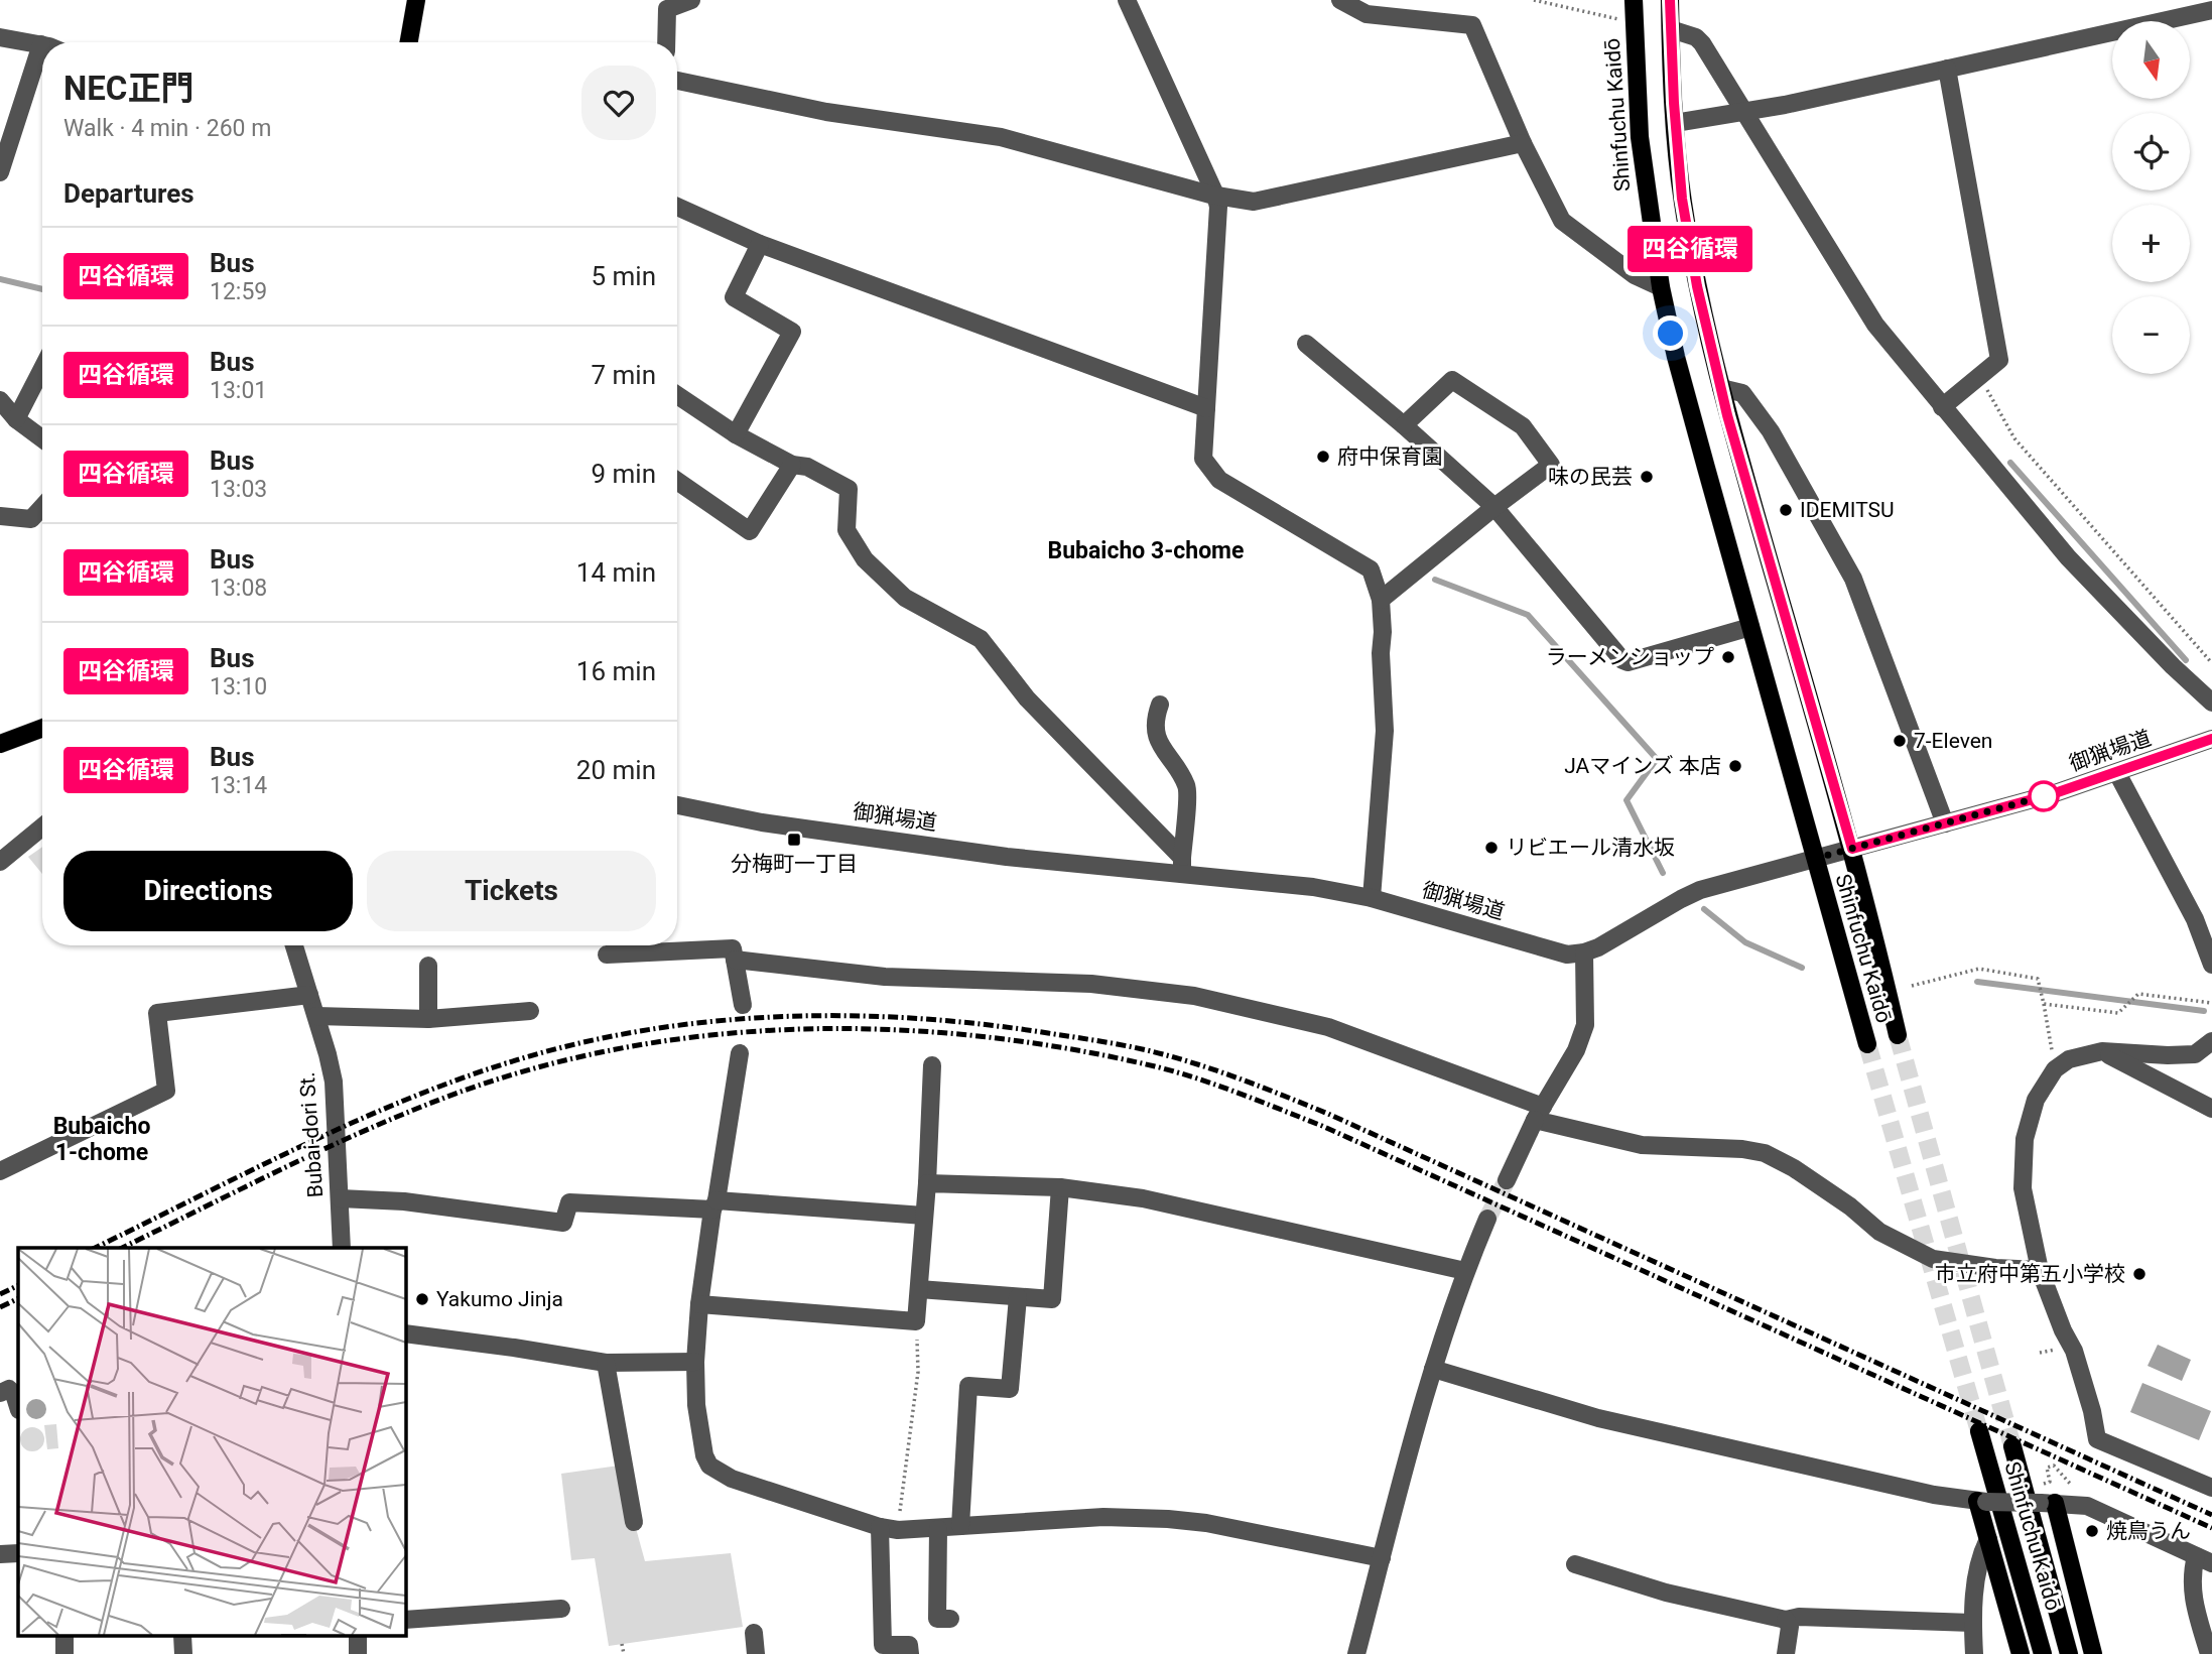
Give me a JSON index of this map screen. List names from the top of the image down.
{
  "streets": {
    "main road": ["Shinfuchu Kaidō"],
    "street": ["御猟場道", "Bubai-dori St."]
  },
  "crossings": [
    ["Shinfuchu Kaidō", "御猟場道"]
  ],
  "districts": ["Bubaicho 3-chome", "Bubaicho 1-chome"],
  "places": {
    "other": [
      "府中保育園",
      "味の民芸",
      "IDEMITSU",
      "ラーメンショップ",
      "7-Eleven",
      "JAマインズ 本店",
      "リビエール清水坂",
      "市立府中第五小学校",
      "Yakumo Jinja",
      "焼鳥うん"
    ],
    "transit": ["分梅町一丁目"]
  },
  "lines": ["bus line 四谷循環"],
  "north": "bottom",
  "page": {
    "on_map": "四谷循環",
    "map_buttons": ["+", "−"],
    "heading": [
      ["NEC正門", "Walk · 4 min · 260 m"],
      "Departures"
    ],
    "list": [
      {
        "mark": "四谷循環",
        "name": "Bus",
        "note": "12:59",
        "value": "5 min"
      },
      {
        "mark": "四谷循環",
        "name": "Bus",
        "note": "13:01",
        "value": "7 min"
      },
      {
        "mark": "四谷循環",
        "name": "Bus",
        "note": "13:03",
        "value": "9 min"
      },
      {
        "mark": "四谷循環",
        "name": "Bus",
        "note": "13:08",
        "value": "14 min"
      },
      {
        "mark": "四谷循環",
        "name": "Bus",
        "note": "13:10",
        "value": "16 min"
      },
      {
        "mark": "四谷循環",
        "name": "Bus",
        "note": "13:14",
        "value": "20 min"
      }
    ],
    "buttons": ["Directions", "Tickets"]
  }
}
